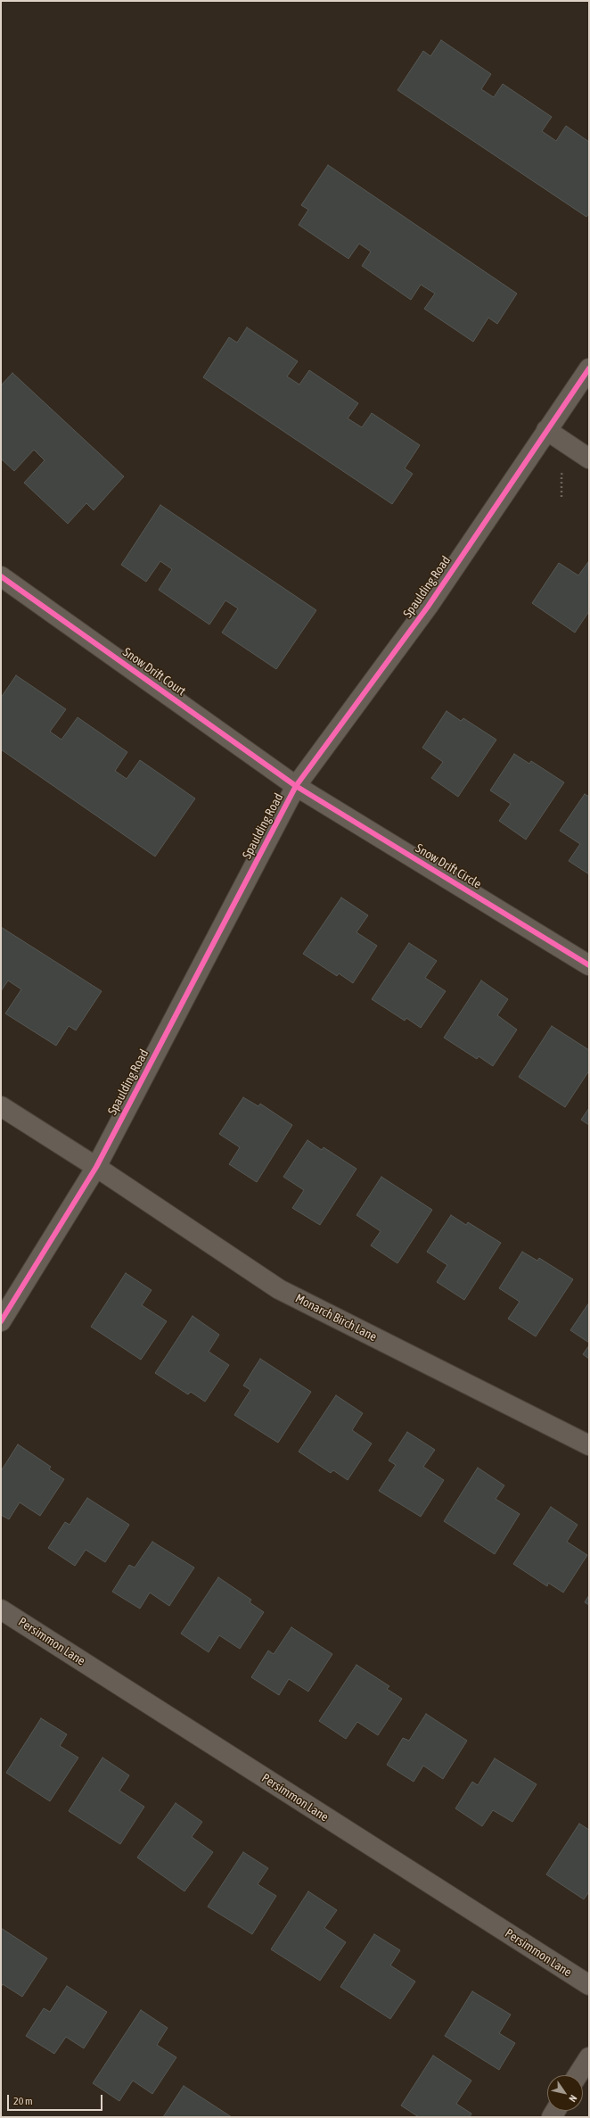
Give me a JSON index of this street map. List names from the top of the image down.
{
  "streets": {
    "street": [
      "Spaulding Road",
      "Snow Drift Court",
      "Snow Drift Circle",
      "Monarch Birch Lane",
      "Persimmon Lane"
    ]
  },
  "crossings": [
    ["Spaulding Road", "Snow Drift Court"],
    ["Spaulding Road", "Snow Drift Circle"],
    ["Spaulding Road", "Monarch Birch Lane"],
    ["Snow Drift Court", "Snow Drift Circle"]
  ],
  "scale_bar": "20 m",
  "north": "bottom right"
}
